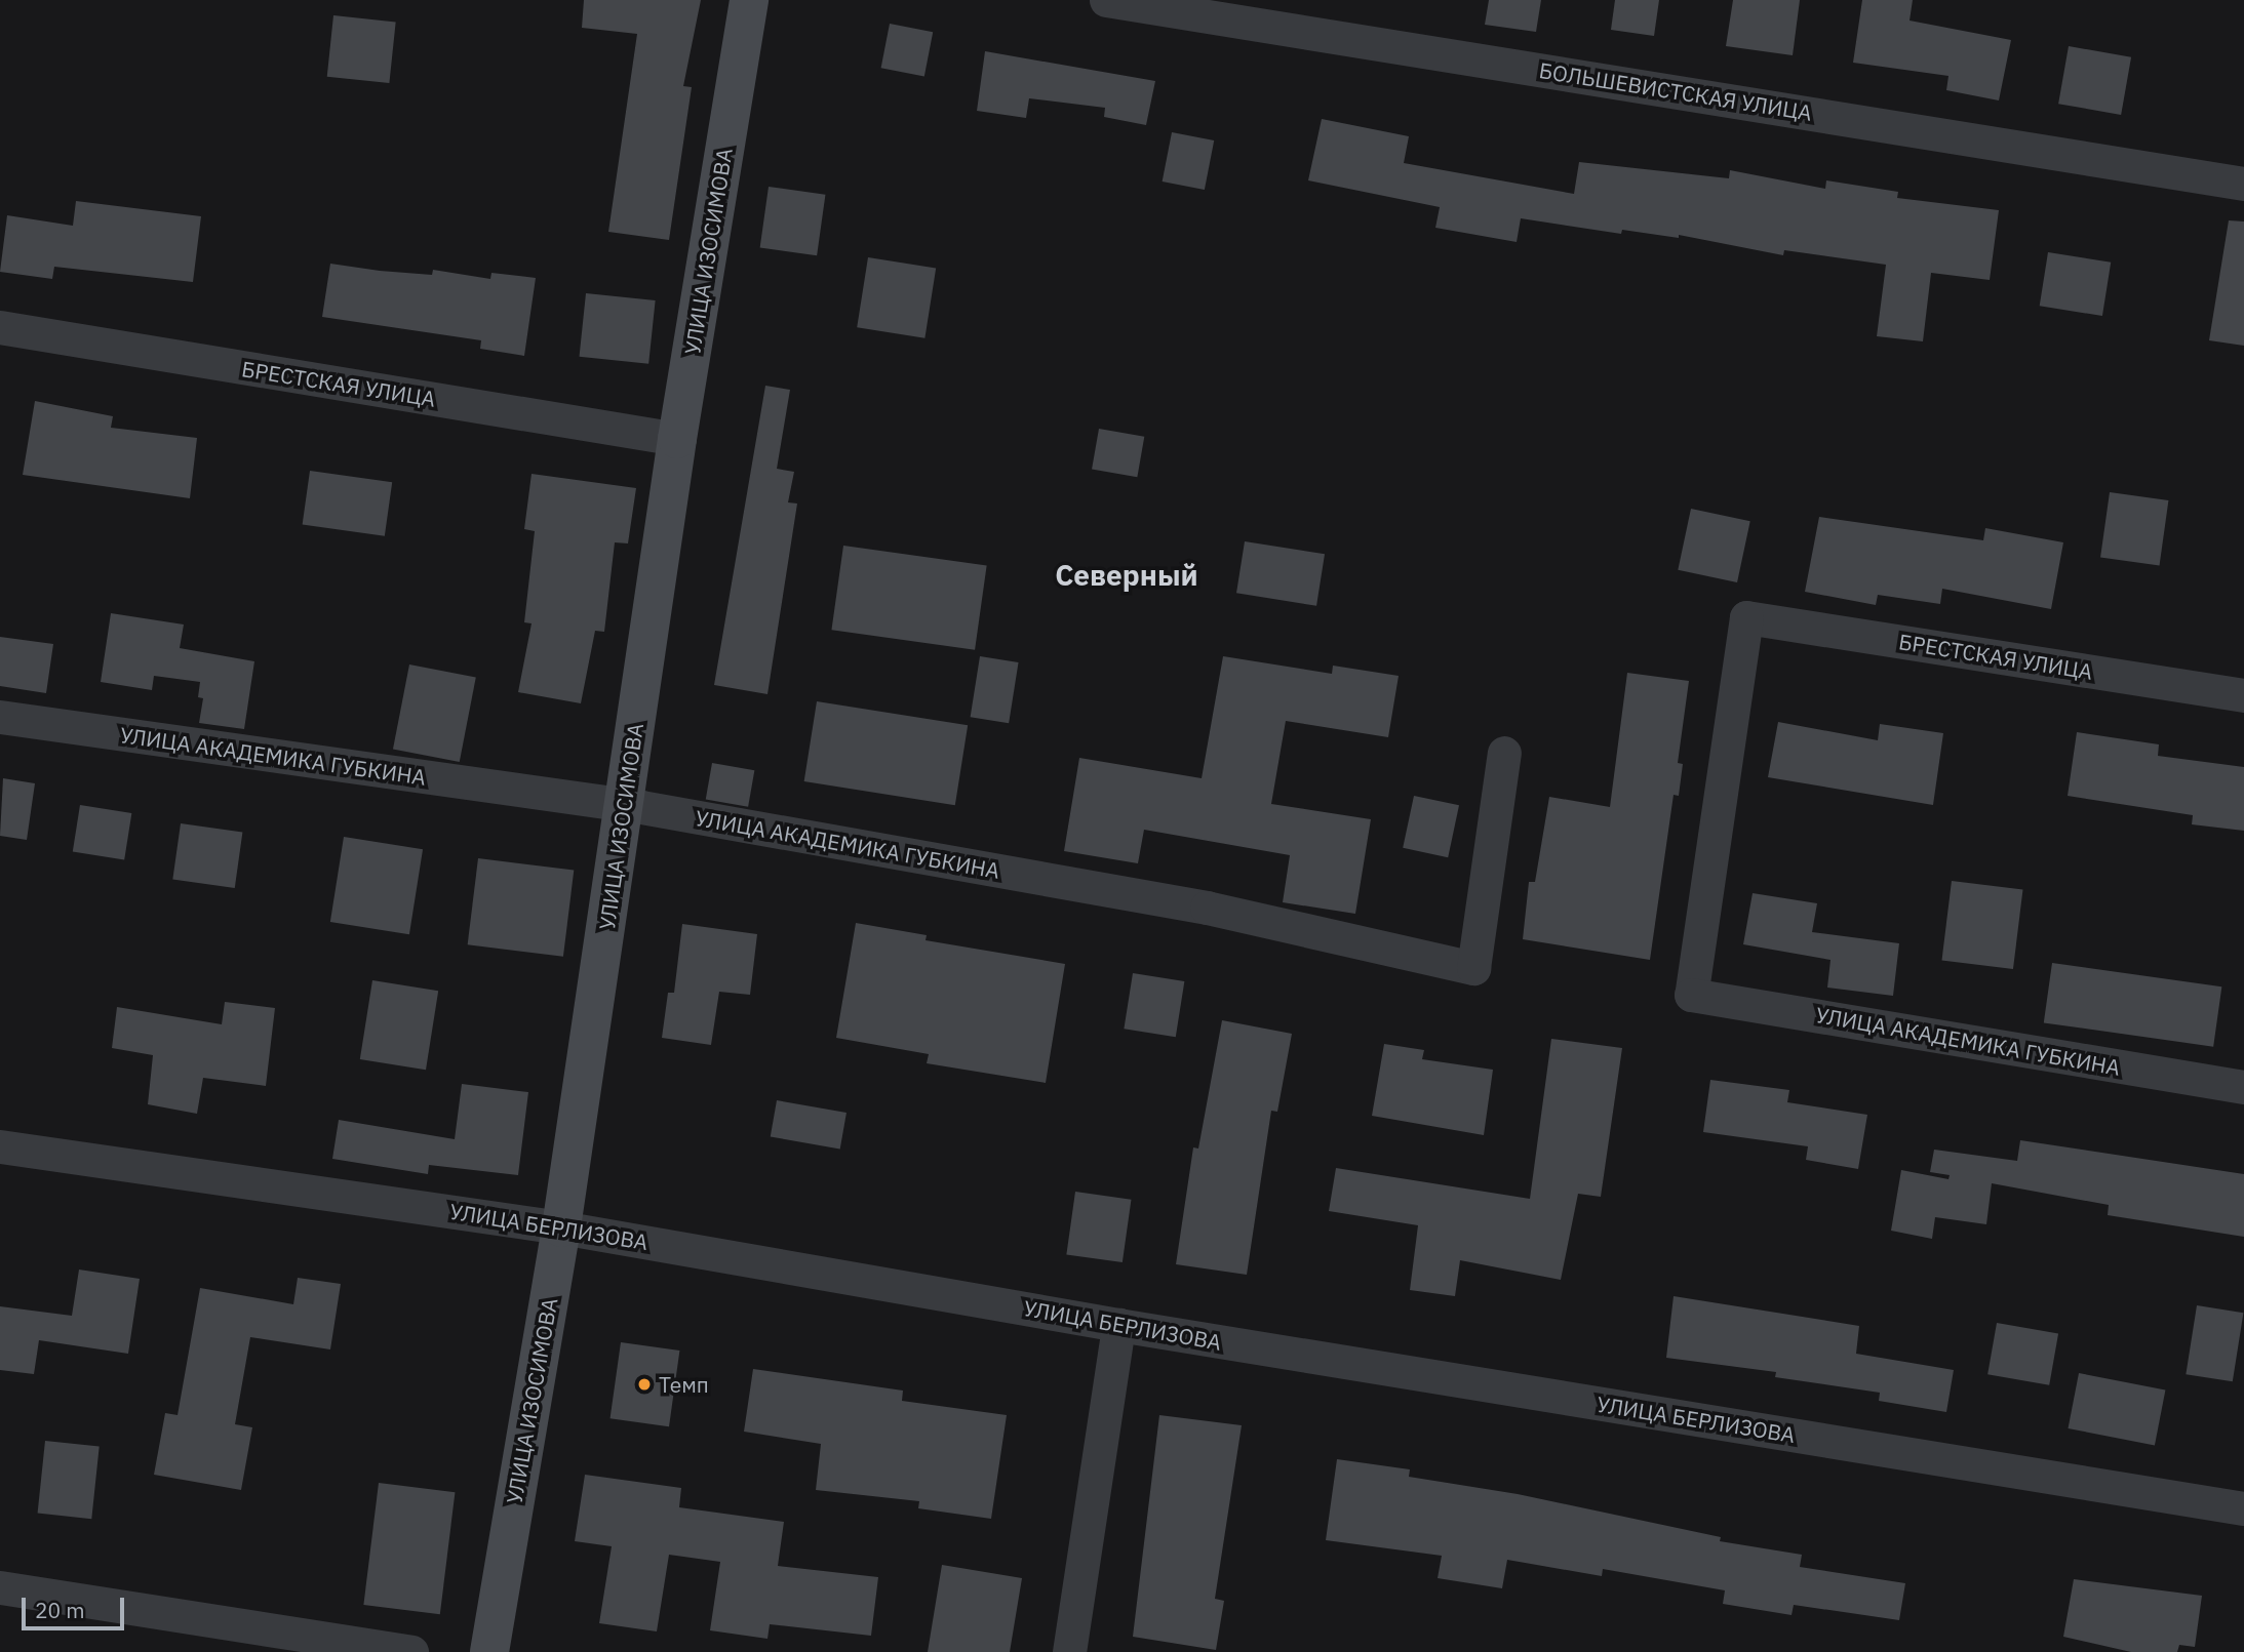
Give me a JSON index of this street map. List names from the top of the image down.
{
  "streets": {
    "street": [
      "БОЛЬШЕВИСТСКАЯ УЛИЦА",
      "УЛИЦА ИЗОСИМОВА",
      "БРЕСТСКАЯ УЛИЦА",
      "УЛИЦА АКАДЕМИКА ГУБКИНА",
      "УЛИЦА БЕРЛИЗОВА"
    ]
  },
  "crossings": [
    ["УЛИЦА ИЗОСИМОВА", "БРЕСТСКАЯ УЛИЦА"],
    ["УЛИЦА ИЗОСИМОВА", "УЛИЦА АКАДЕМИКА ГУБКИНА"],
    ["УЛИЦА ИЗОСИМОВА", "УЛИЦА БЕРЛИЗОВА"],
    ["БРЕСТСКАЯ УЛИЦА", "УЛИЦА АКАДЕМИКА ГУБКИНА"]
  ],
  "districts": ["Северный"],
  "places": ["Темп"],
  "scale_bar": "20 m"
}
